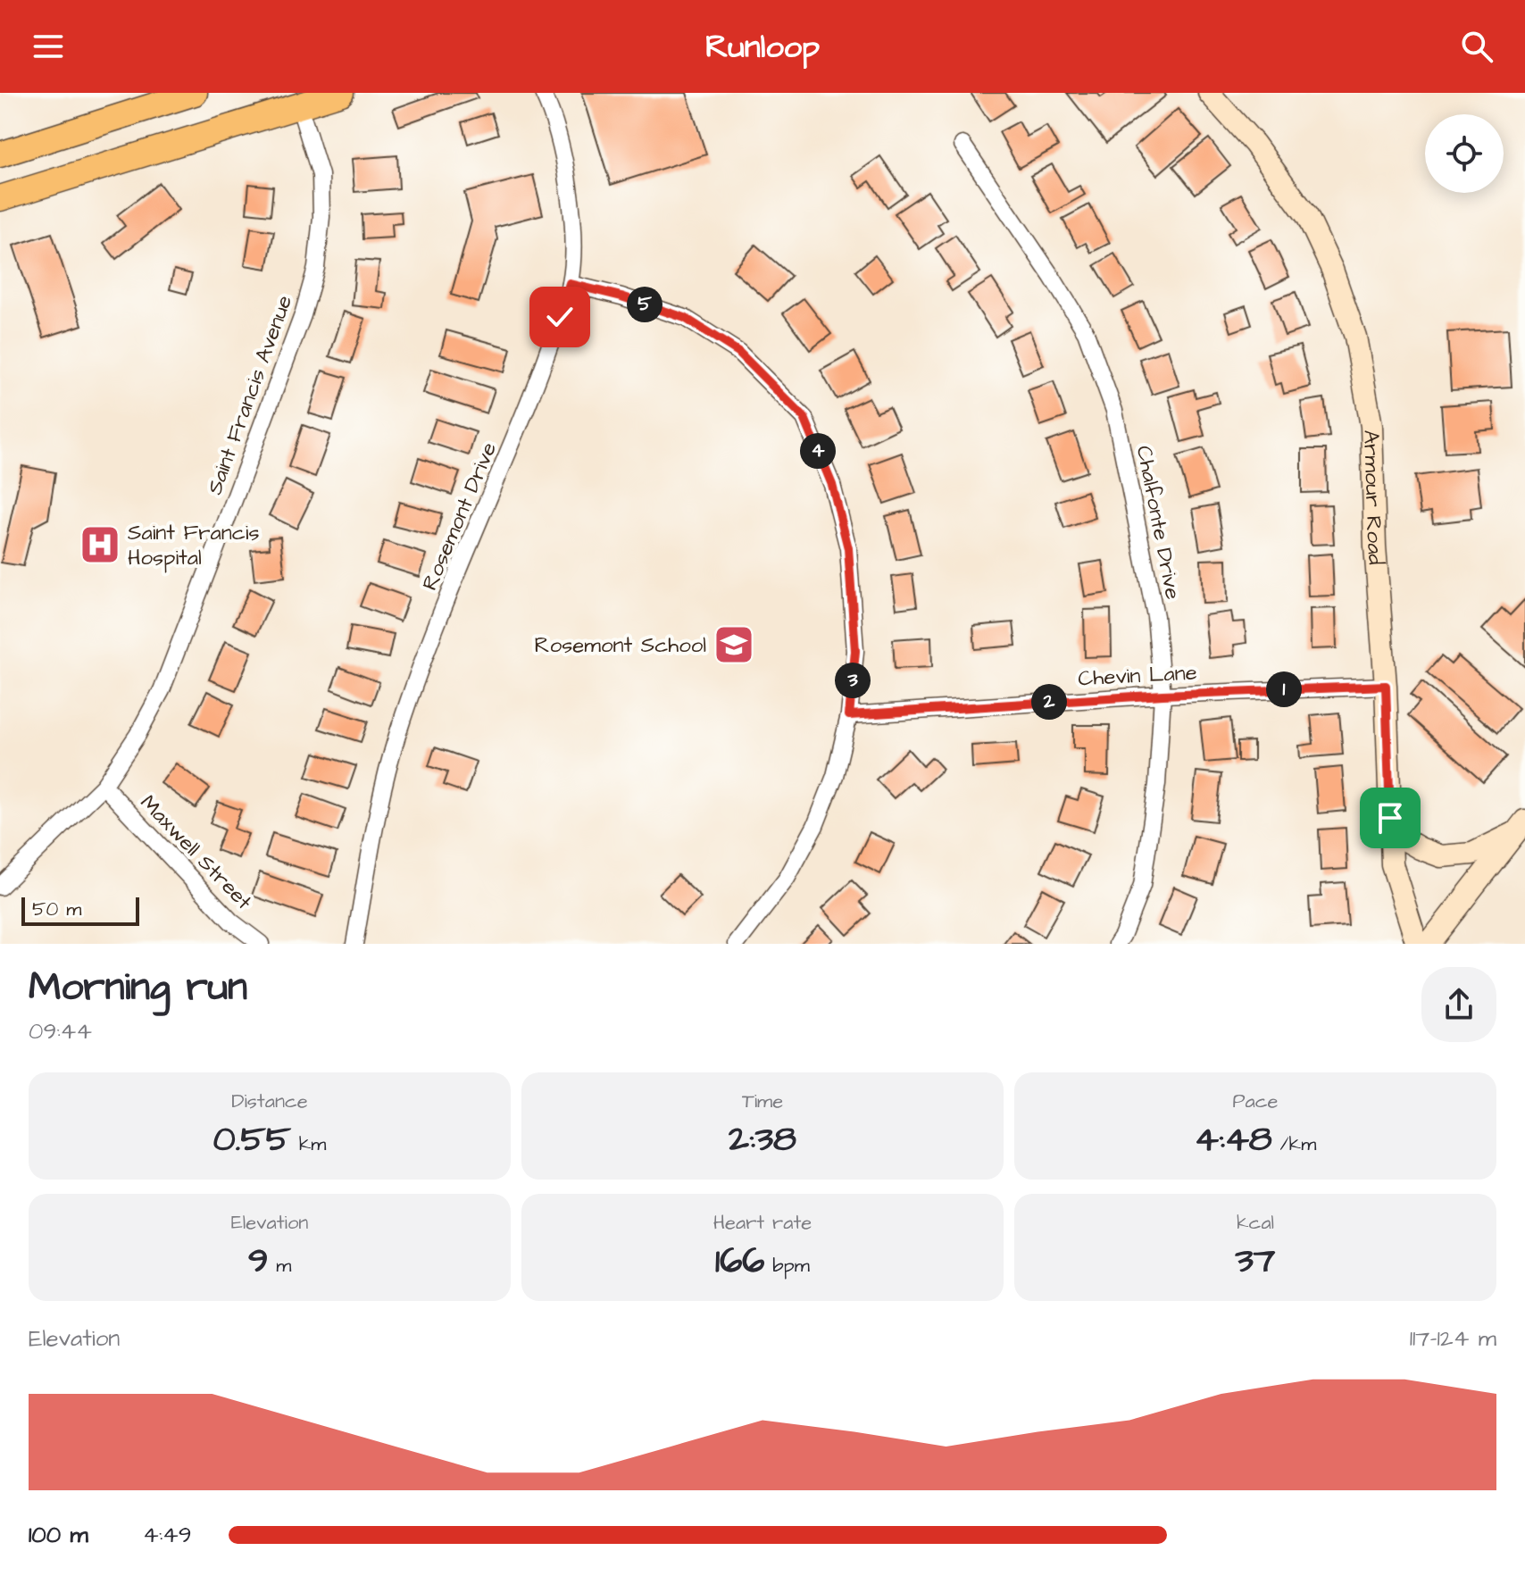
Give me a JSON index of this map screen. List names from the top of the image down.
{
  "streets": {
    "street": [
      "Saint Francis Avenue",
      "Armour Road",
      "Rosemont Drive",
      "Chalfonte Drive",
      "Chevin Lane",
      "Maxwell Street"
    ]
  },
  "crossings": [
    ["Saint Francis Avenue", "Maxwell Street"],
    ["Armour Road", "Chevin Lane"],
    ["Chalfonte Drive", "Chevin Lane"]
  ],
  "places": {
    "hospital": ["Saint Francis Hospital"],
    "school or university": ["Rosemont School"]
  },
  "scale_bar": "50 m",
  "page": {
    "header": "Runloop",
    "pins": [
      "5",
      "4",
      "3",
      "1",
      "2"
    ],
    "scale": "50 m",
    "heading": ["Morning run", "09:44"],
    "stats": [
      ["Distance", "0.55 km"],
      ["Time", "2:38"],
      ["Pace", "4:48 /km"],
      ["Elevation", "9 m"],
      ["Heart rate", "166 bpm"],
      ["kcal", "37"]
    ],
    "chart": ["Elevation", "117–124 m"],
    "list": [
      {
        "name": "100 m",
        "note": "4:49"
      }
    ]
  }
}
